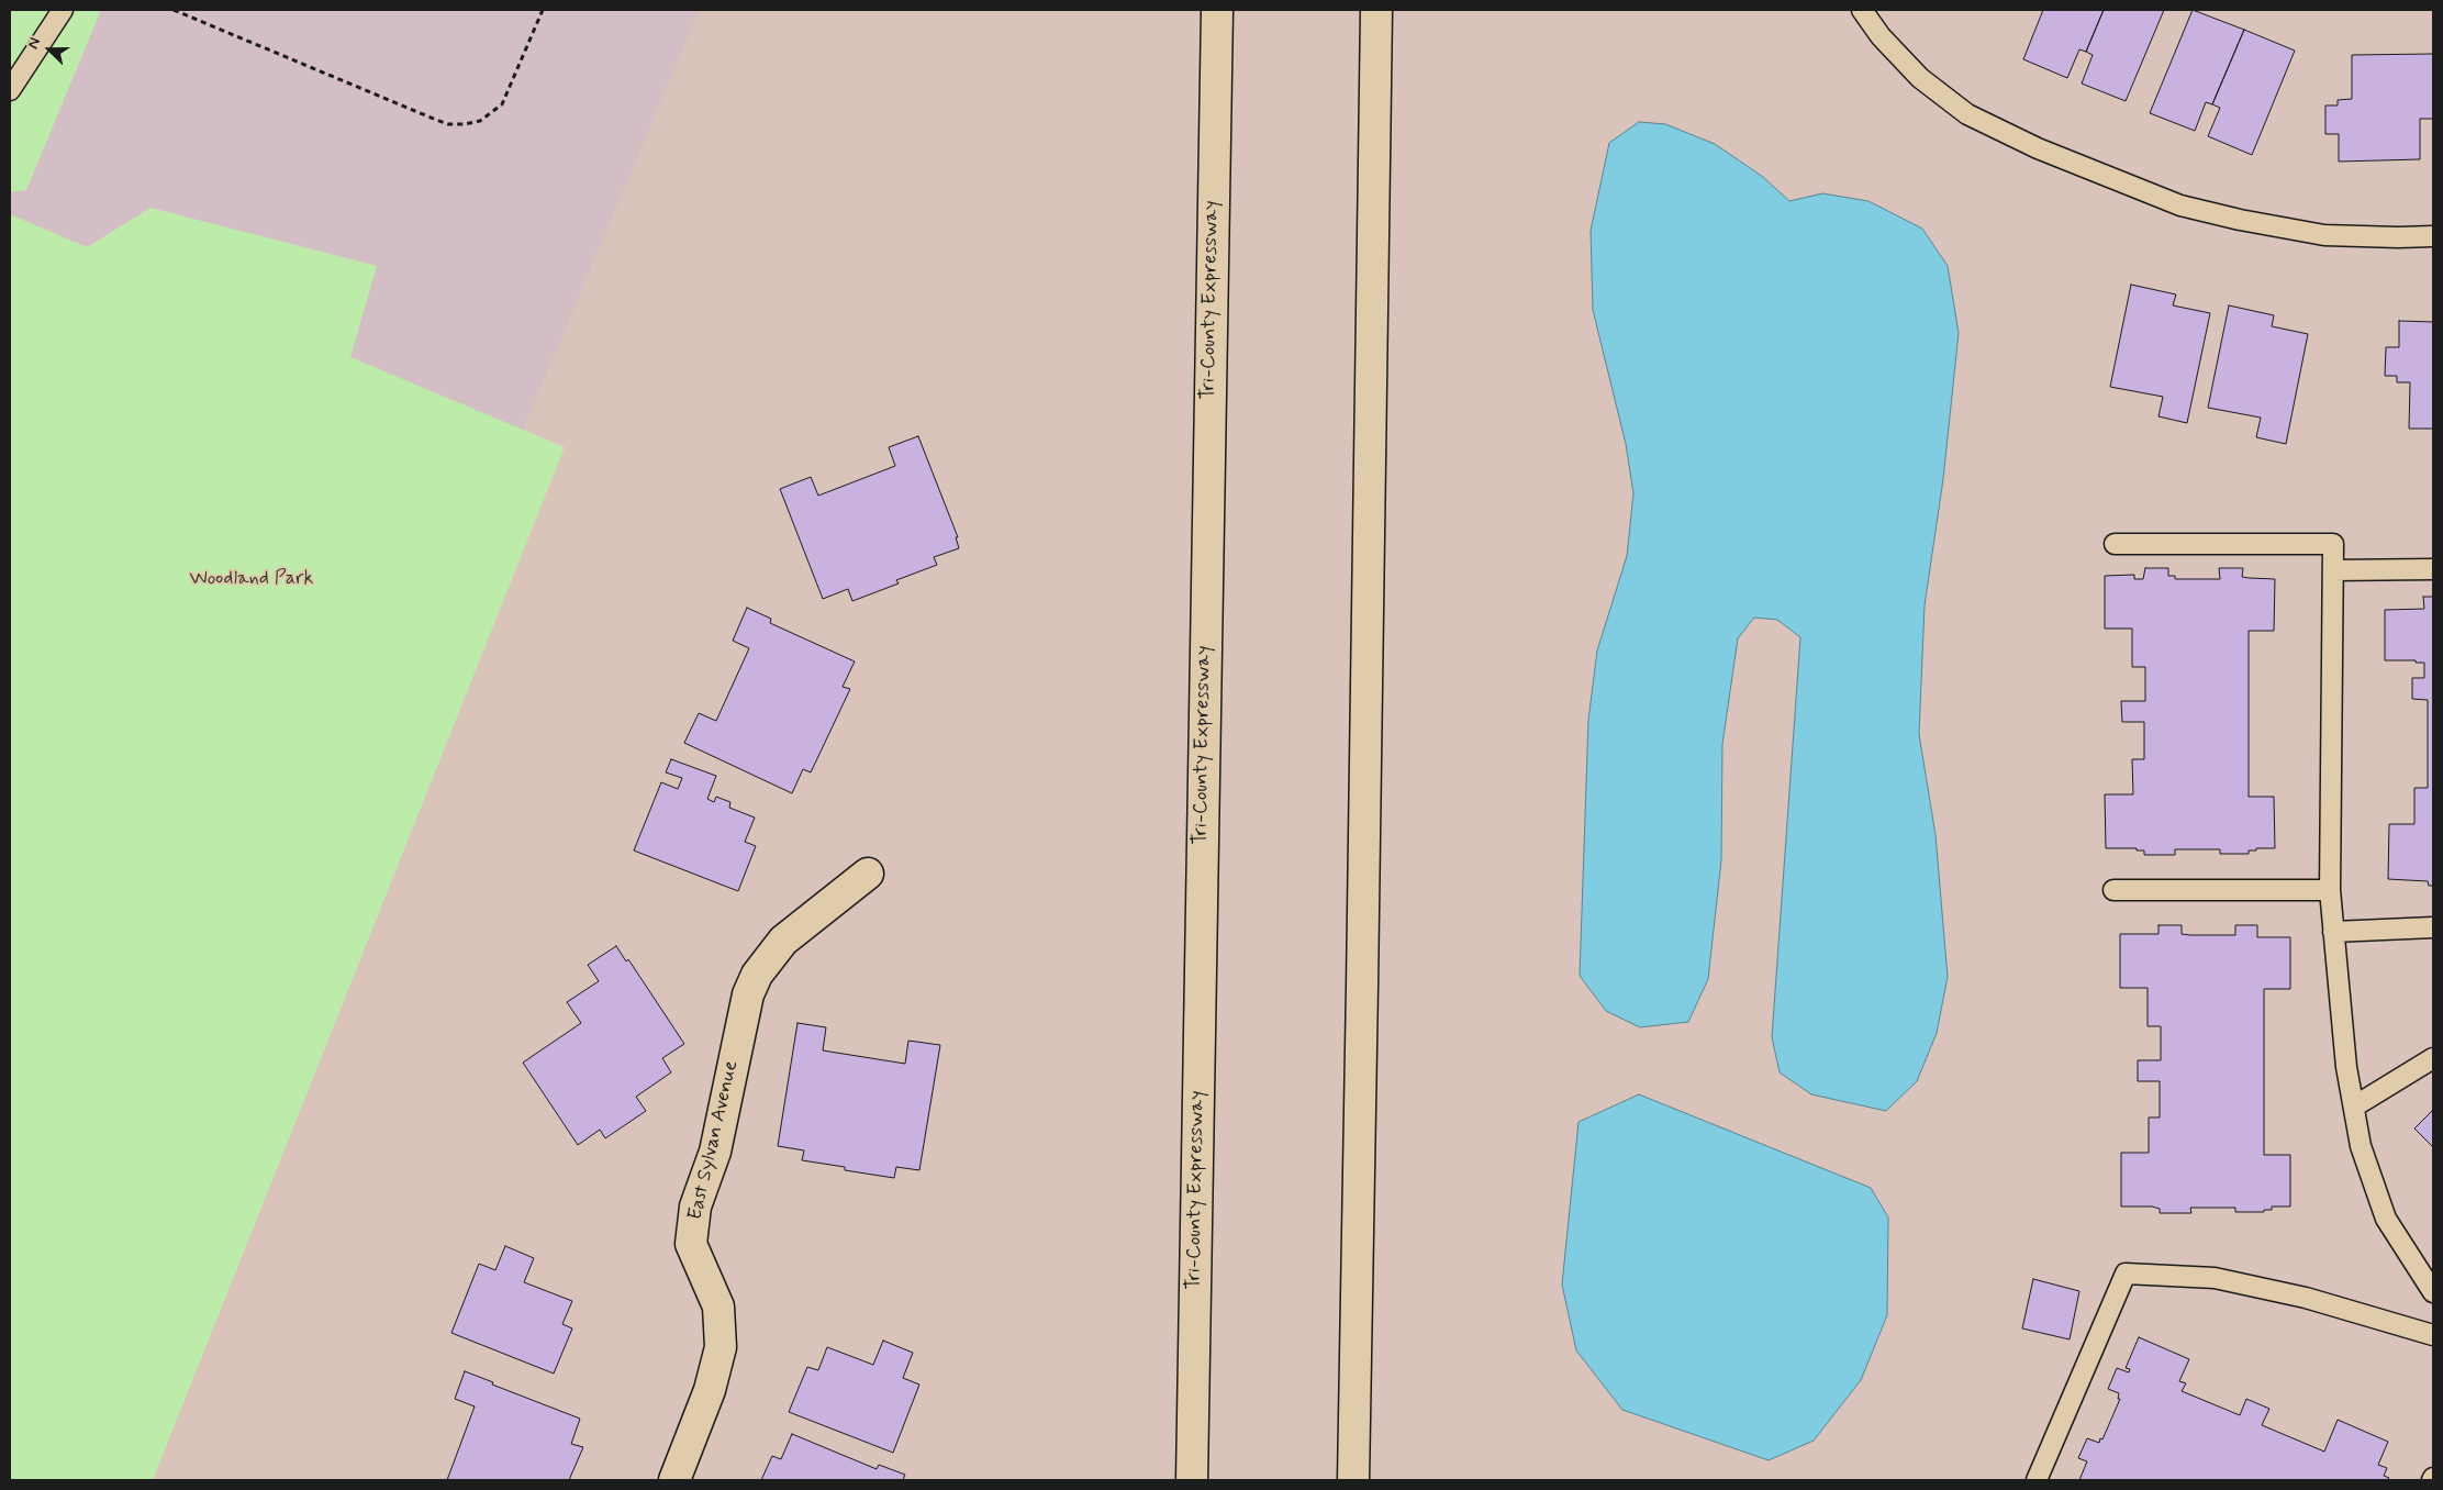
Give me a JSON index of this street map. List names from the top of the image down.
{
  "streets": {
    "main road": ["Tri-County Expressway", "East Sylvan Avenue"]
  },
  "parks": ["Woodland Park"],
  "north": "left"
}
